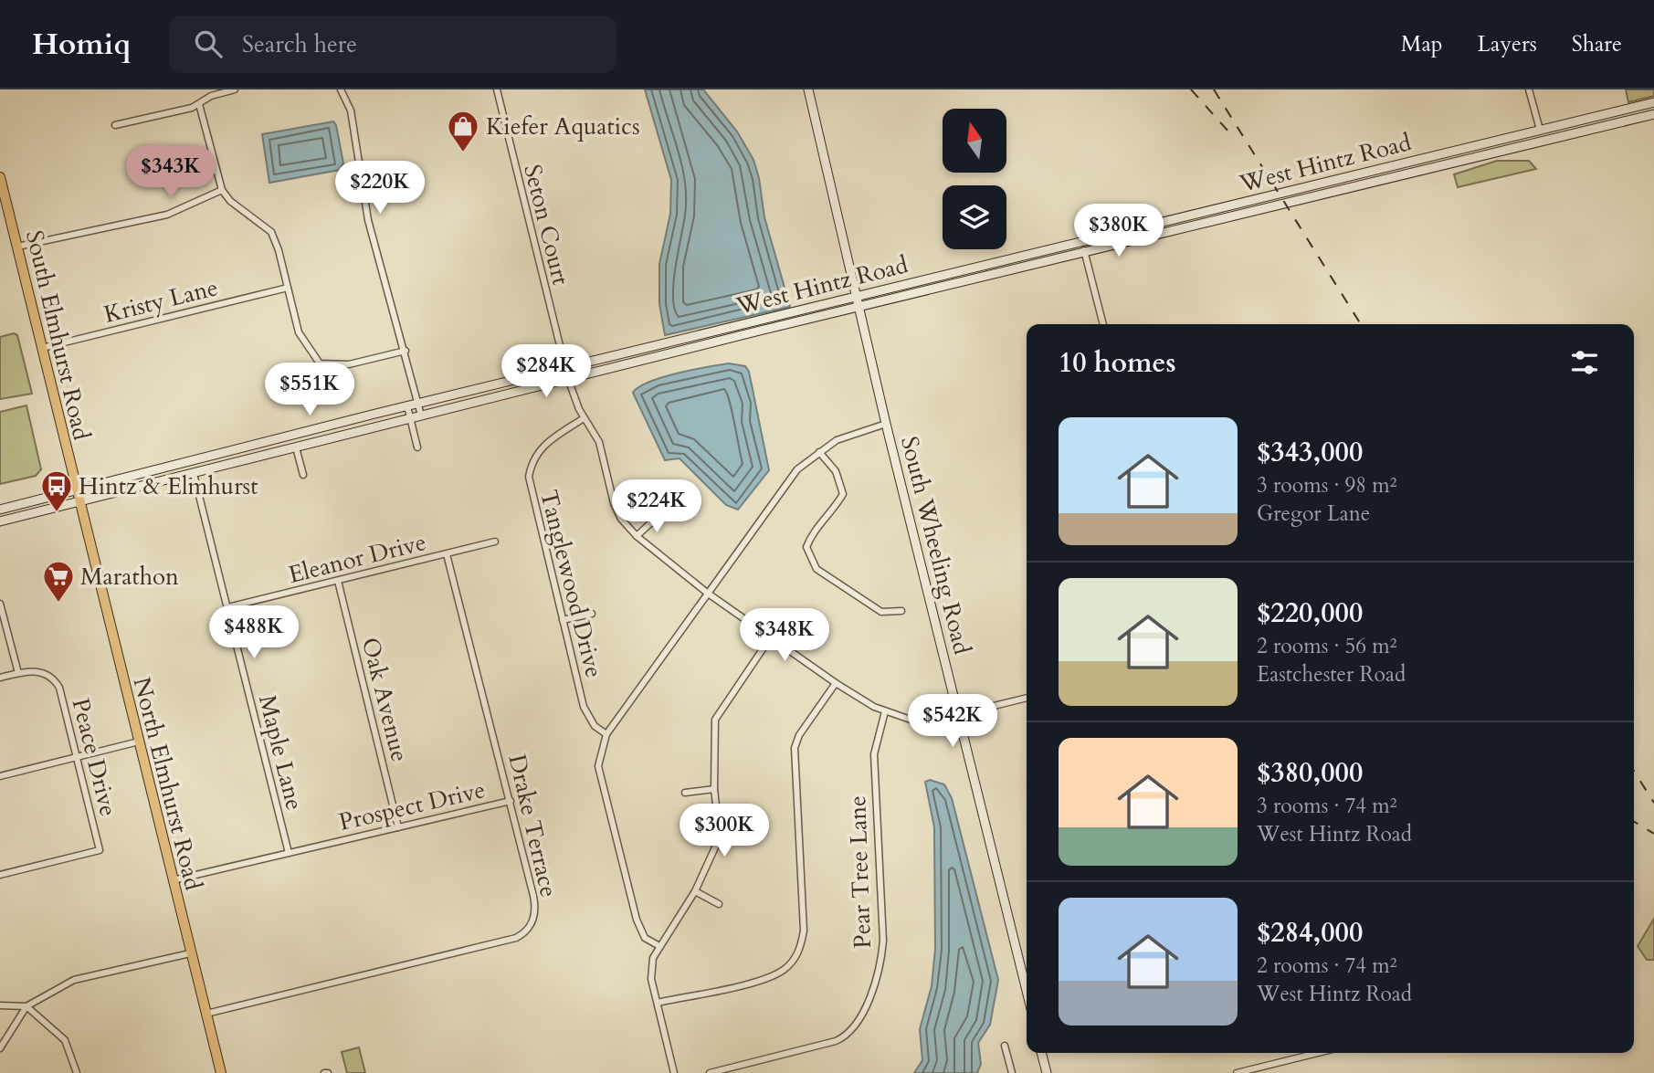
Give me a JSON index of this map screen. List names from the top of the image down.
{
  "streets": {
    "main road": [
      "West Hintz Road",
      "South Elmhurst Road",
      "South Wheeling Road",
      "North Elmhurst Road"
    ],
    "street": [
      "Seton Court",
      "Kristy Lane",
      "Eleanor Drive",
      "Tanglewood Drive",
      "Oak Avenue",
      "Maple Lane",
      "Peace Drive",
      "Prospect Drive",
      "Drake Terrace",
      "Pear Tree Lane"
    ]
  },
  "crossings": [
    ["West Hintz Road", "Seton Court"],
    ["West Hintz Road", "South Elmhurst Road"],
    ["West Hintz Road", "South Wheeling Road"],
    ["West Hintz Road", "Maple Lane"],
    ["West Hintz Road", "North Elmhurst Road"],
    ["Seton Court", "South Wheeling Road"],
    ["Seton Court", "Tanglewood Drive"],
    ["Seton Court", "Pear Tree Lane"],
    ["Kristy Lane", "South Elmhurst Road"],
    ["South Elmhurst Road", "North Elmhurst Road"],
    ["Eleanor Drive", "Oak Avenue"],
    ["Eleanor Drive", "Maple Lane"],
    ["Eleanor Drive", "Drake Terrace"],
    ["Oak Avenue", "Prospect Drive"],
    ["Maple Lane", "Prospect Drive"],
    ["North Elmhurst Road", "Prospect Drive"],
    ["North Elmhurst Road", "Drake Terrace"],
    ["Prospect Drive", "Drake Terrace"]
  ],
  "places": {
    "shop": ["Kiefer Aquatics"],
    "bus stop": ["Hintz & Elmhurst"],
    "supermarket": ["Marathon"]
  },
  "north": "top",
  "page": {
    "header": "Homiq",
    "search": "Search here",
    "nav": ["Map", "Layers", "Share"],
    "price": [
      "$343K",
      "$220K",
      "$380K",
      "$284K",
      "$551K",
      "$224K",
      "$488K",
      "$348K",
      "$542K",
      "$300K"
    ],
    "heading": "10 homes",
    "list": [
      {
        "name": "$343,000",
        "note": "3 rooms · 98 m² · Gregor Lane"
      },
      {
        "name": "$220,000",
        "note": "2 rooms · 56 m² · Eastchester Road"
      },
      {
        "name": "$380,000",
        "note": "3 rooms · 74 m² · West Hintz Road"
      },
      {
        "name": "$284,000",
        "note": "2 rooms · 74 m² · West Hintz Road"
      }
    ]
  }
}
